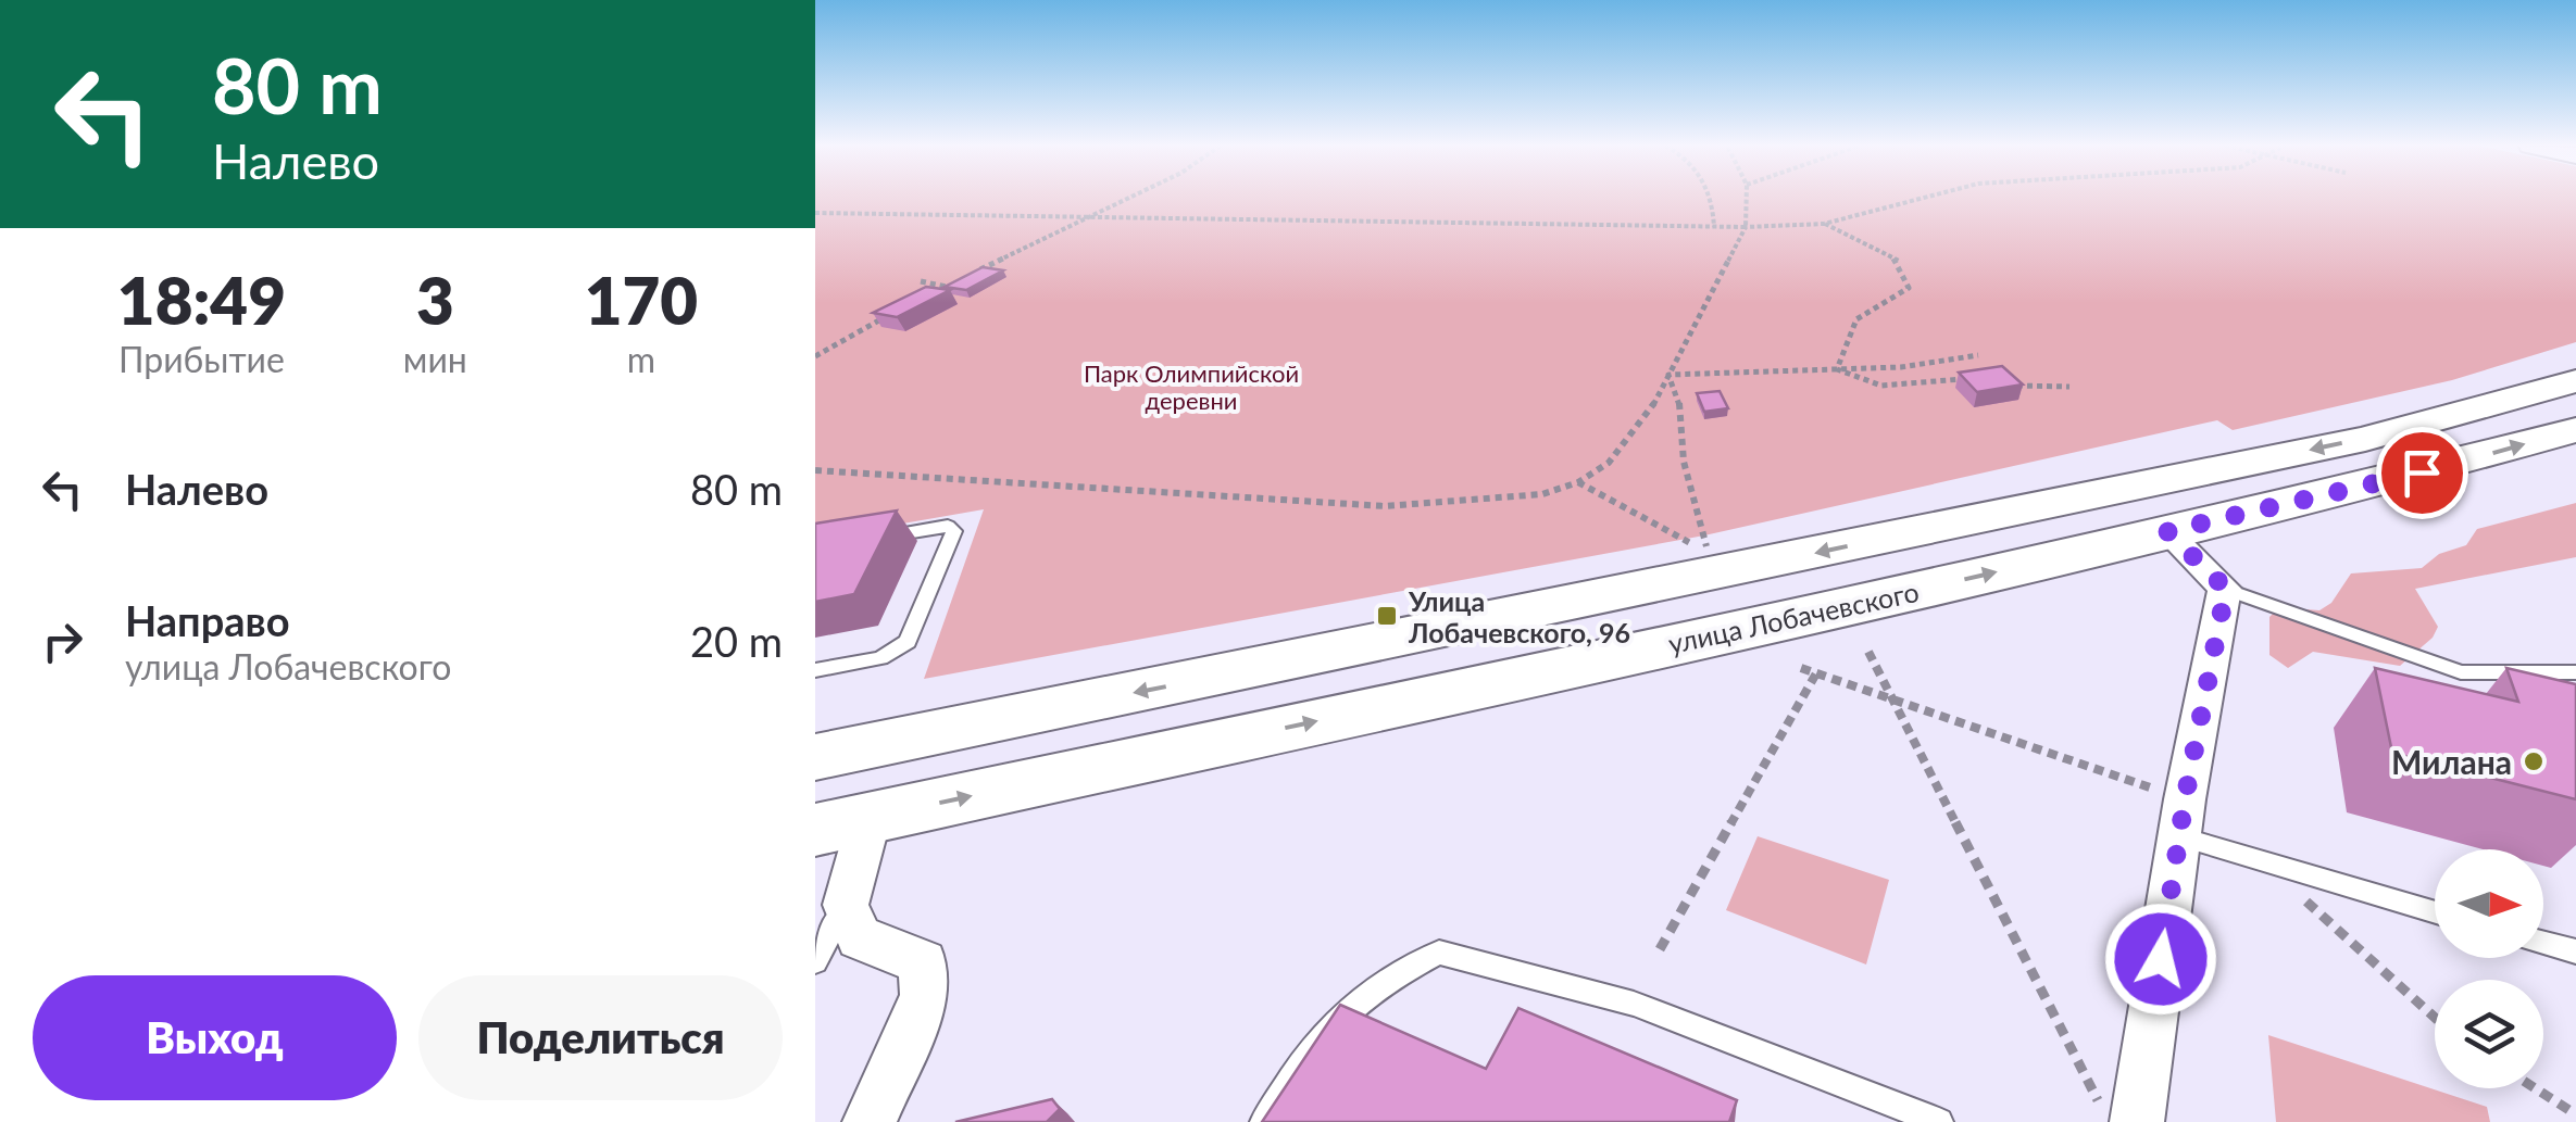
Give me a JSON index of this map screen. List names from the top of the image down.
{
  "streets": {
    "main road": ["улица Лобачевского"]
  },
  "parks": ["Парк Олимпийской деревни"],
  "places": {
    "transit": ["Улица Лобачевского, 96"],
    "other": ["Милана"]
  },
  "north": "right",
  "page": {
    "turn": ["80 m", "Налево"],
    "eta": [
      "18:49",
      "Прибытие",
      "3",
      "мин",
      "170",
      "m"
    ],
    "list": [
      {
        "name": "Налево",
        "value": "80 m"
      },
      {
        "name": "Направо",
        "note": "улица Лобачевского",
        "value": "20 m"
      }
    ],
    "buttons": ["Выход", "Поделиться"]
  }
}
